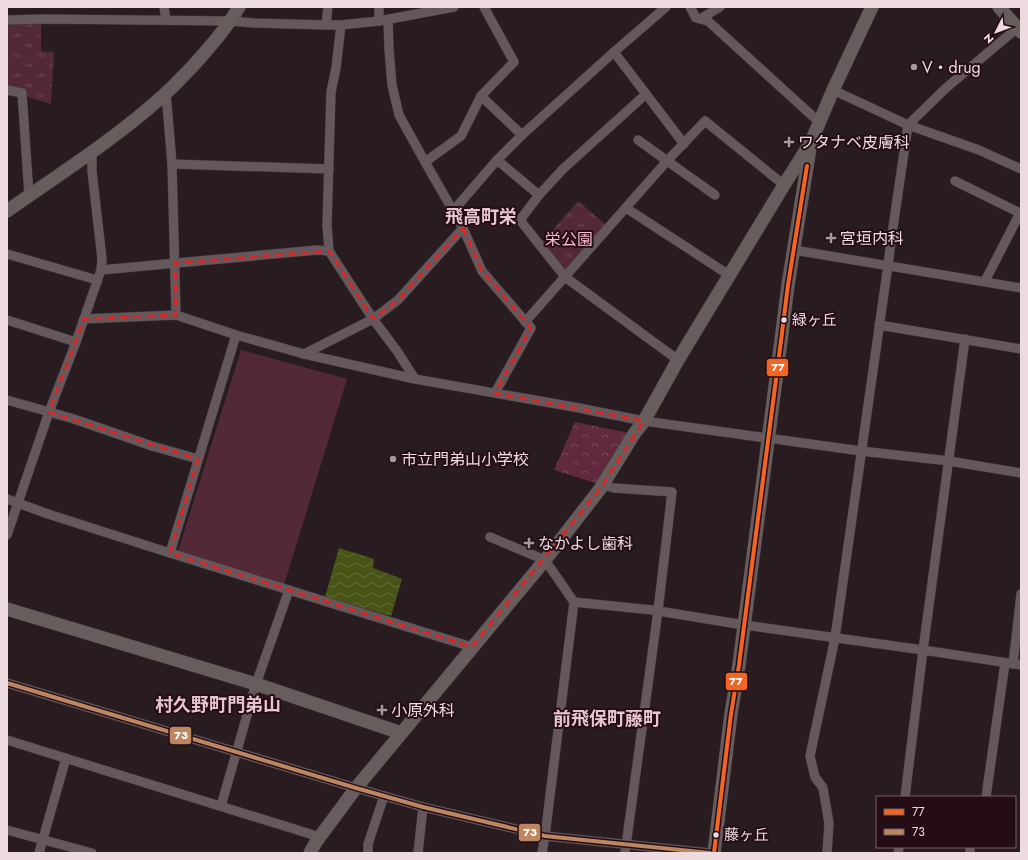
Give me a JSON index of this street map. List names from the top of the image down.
{
  "districts": ["飛高町栄", "村久野町門弟山", "前飛保町藤町"],
  "parks": ["栄公園"],
  "places": {
    "other": [
      "V・drug",
      "緑ヶ丘",
      "市立門弟山小学校",
      "藤ヶ丘"
    ],
    "health": [
      "ワタナベ皮膚科",
      "宮垣内科",
      "なかよし歯科",
      "小原外科"
    ]
  },
  "lines": ["transit line 77", "transit line 73"],
  "legend": ["77", "73"],
  "north": "bottom left"
}
